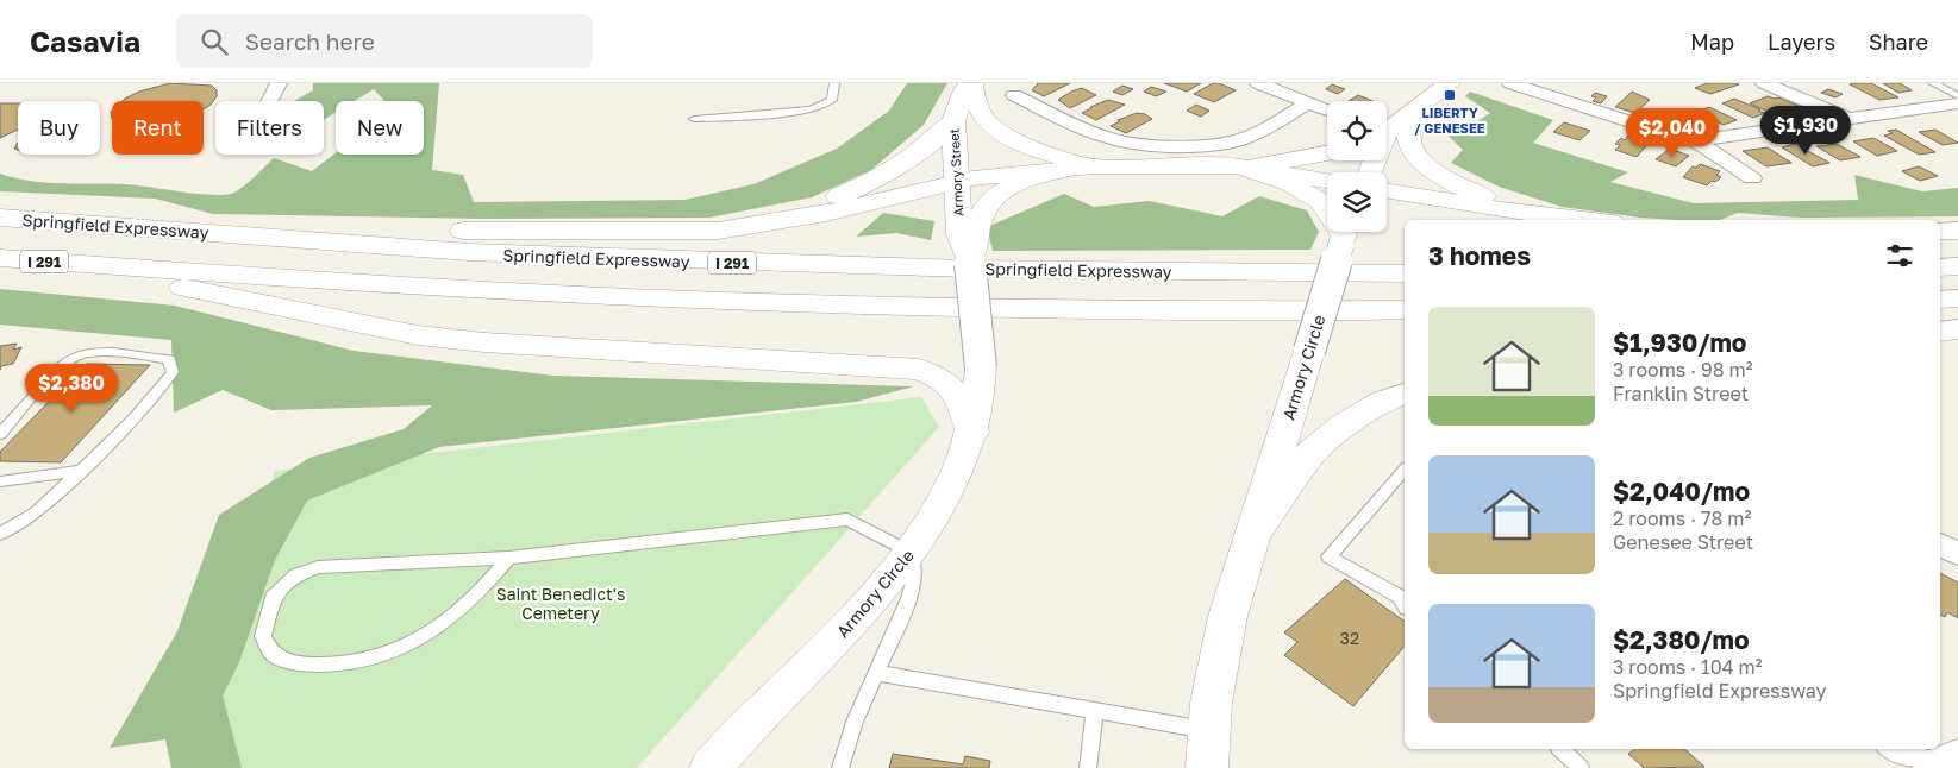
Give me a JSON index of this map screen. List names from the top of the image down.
{
  "streets": {
    "main road": [
      "Armory Street",
      "Springfield Expressway",
      "I 291",
      "Armory Circle"
    ]
  },
  "crossings": [
    ["Armory Street", "Armory Circle"]
  ],
  "parks": ["Saint Benedict's Cemetery"],
  "places": {
    "transit": ["LIBERTY / GENESEE"]
  },
  "house_numbers": ["32"],
  "page": {
    "header": "Casavia",
    "search": "Search here",
    "nav": ["Map", "Layers", "Share"],
    "chip": [
      "Buy",
      "Rent",
      "Filters",
      "New"
    ],
    "price": ["$1,930", "$2,040", "$2,380"],
    "heading": "3 homes",
    "list": [
      {
        "name": "$1,930/mo",
        "note": "3 rooms · 98 m² · Franklin Street"
      },
      {
        "name": "$2,040/mo",
        "note": "2 rooms · 78 m² · Genesee Street"
      },
      {
        "name": "$2,380/mo",
        "note": "3 rooms · 104 m² · Springfield Expressway"
      }
    ]
  }
}
